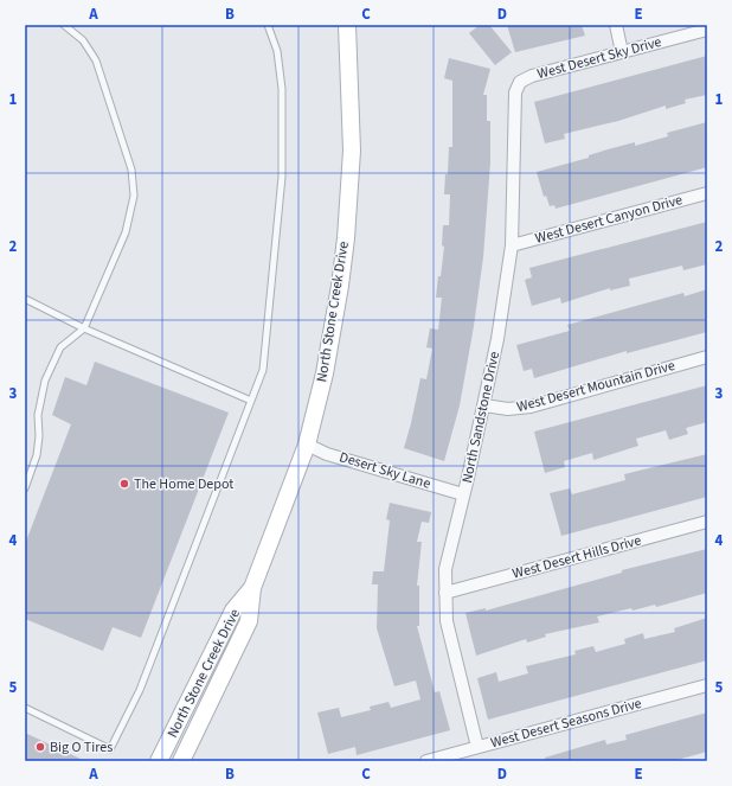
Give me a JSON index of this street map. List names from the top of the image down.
{
  "streets": {
    "street": [
      "West Desert Sky Drive",
      "West Desert Canyon Drive",
      "North Stone Creek Drive",
      "West Desert Mountain Drive",
      "North Sandstone Drive",
      "Desert Sky Lane",
      "West Desert Hills Drive",
      "West Desert Seasons Drive"
    ]
  },
  "crossings": [
    ["West Desert Sky Drive", "North Sandstone Drive"],
    ["West Desert Canyon Drive", "North Sandstone Drive"],
    ["North Stone Creek Drive", "Desert Sky Lane"],
    ["West Desert Mountain Drive", "North Sandstone Drive"],
    ["North Sandstone Drive", "Desert Sky Lane"],
    ["North Sandstone Drive", "West Desert Hills Drive"],
    ["North Sandstone Drive", "West Desert Seasons Drive"]
  ],
  "places": ["The Home Depot", "Big O Tires"],
  "grid": {
    "columns": [
      "A",
      "B",
      "C",
      "D",
      "E"
    ],
    "rows": [
      "1",
      "2",
      "3",
      "4",
      "5"
    ]
  }
}
